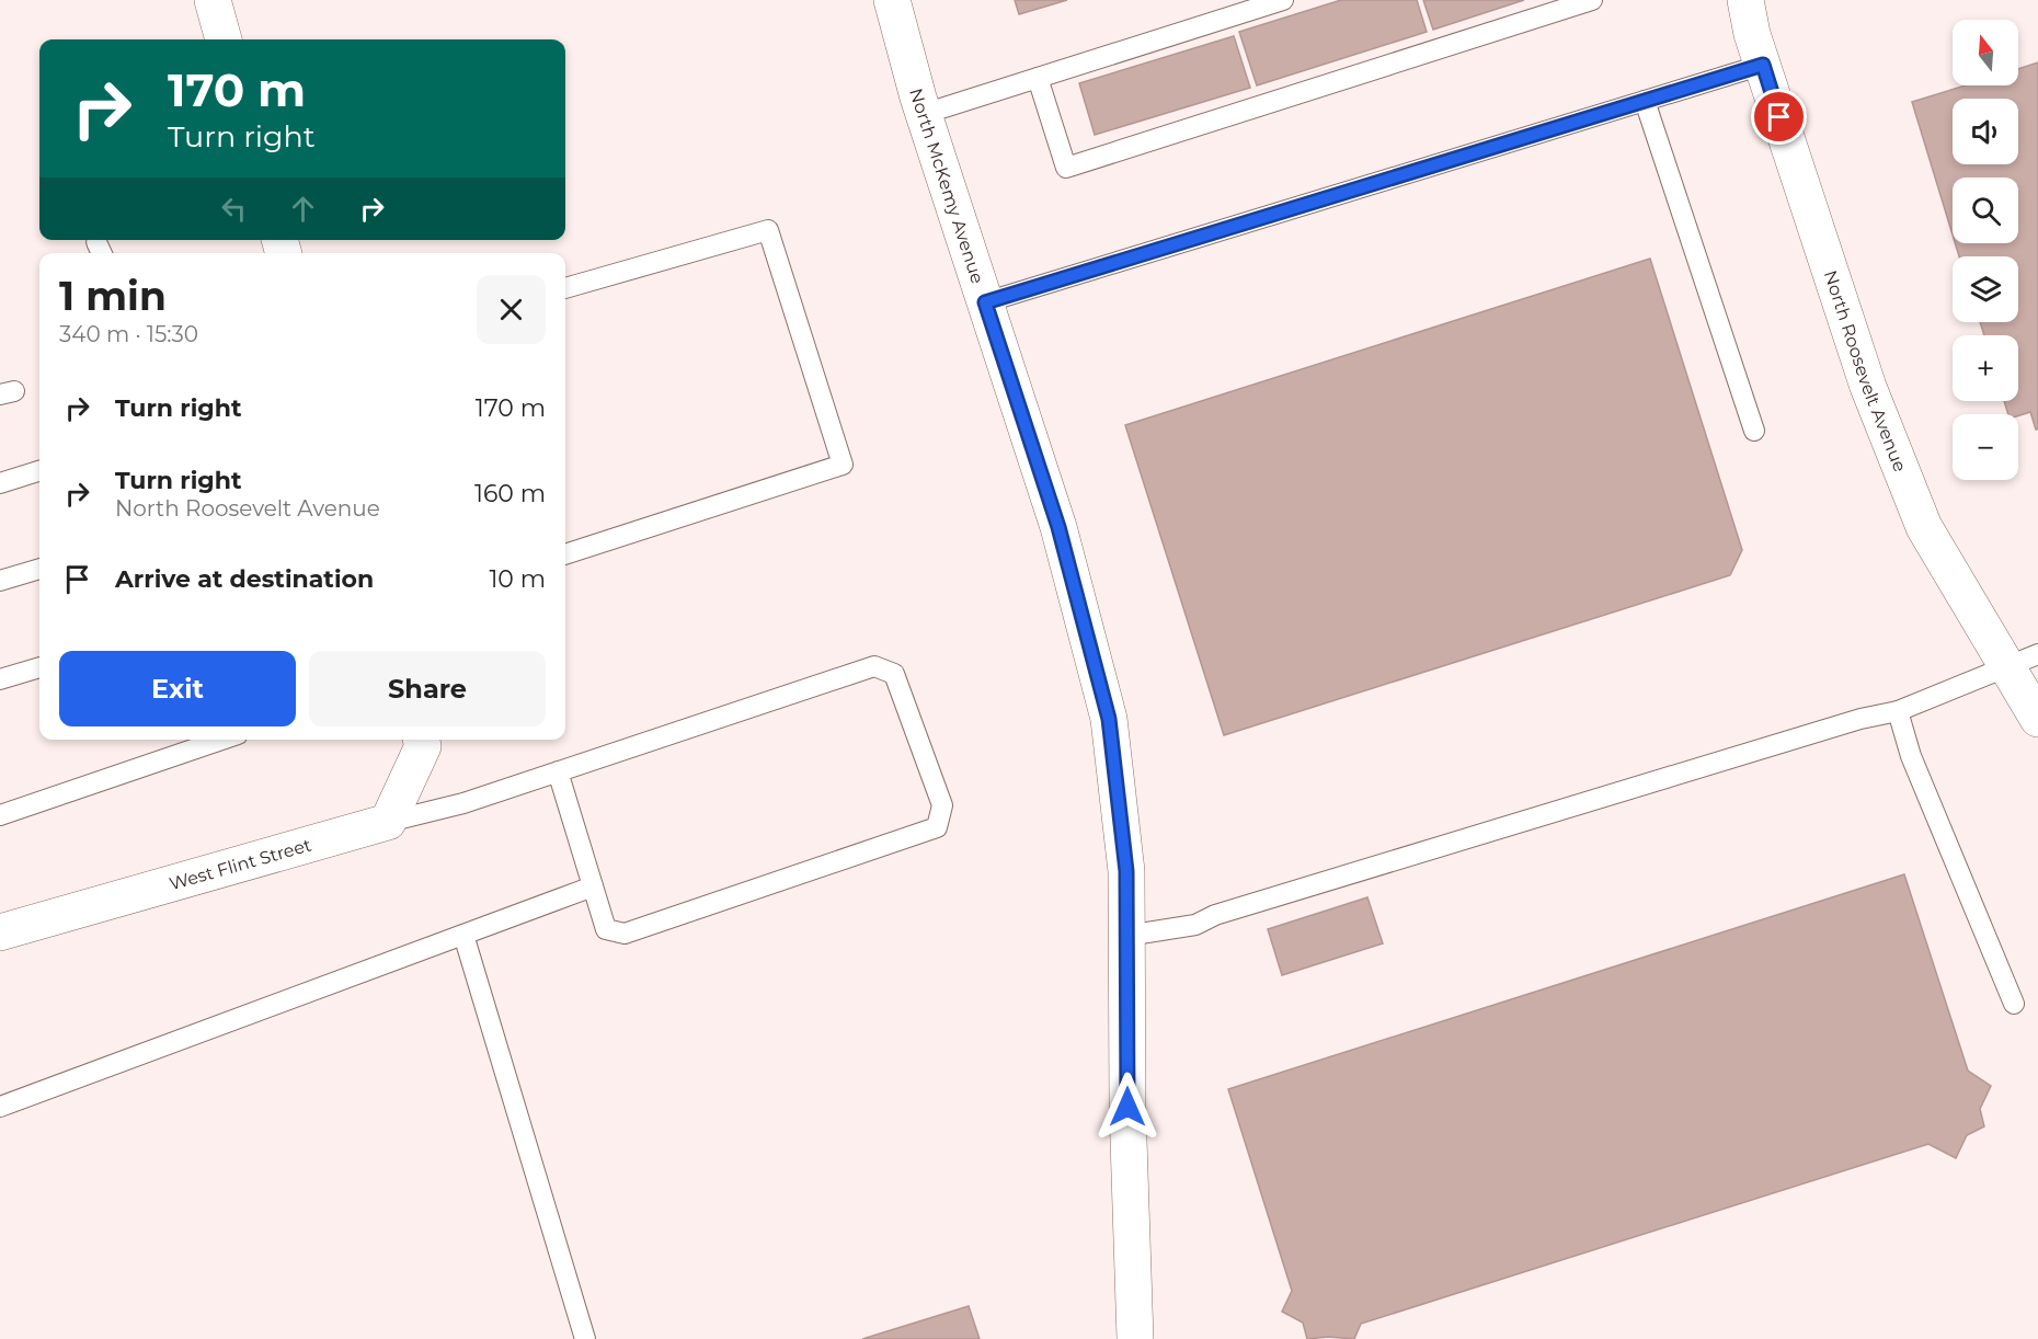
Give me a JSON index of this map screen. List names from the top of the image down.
{
  "streets": {
    "street": ["North McKemy Avenue", "North Roosevelt Avenue", "West Flint Street"]
  },
  "north": "top",
  "page": {
    "map_buttons": ["+", "−"],
    "turn": ["170 m", "Turn right"],
    "heading": ["1 min", "340 m · 15:30"],
    "list": [
      {
        "name": "Turn right",
        "value": "170 m"
      },
      {
        "name": "Turn right",
        "note": "North Roosevelt Avenue",
        "value": "160 m"
      },
      {
        "name": "Arrive at destination",
        "value": "10 m"
      }
    ],
    "buttons": ["Exit", "Share"]
  }
}
